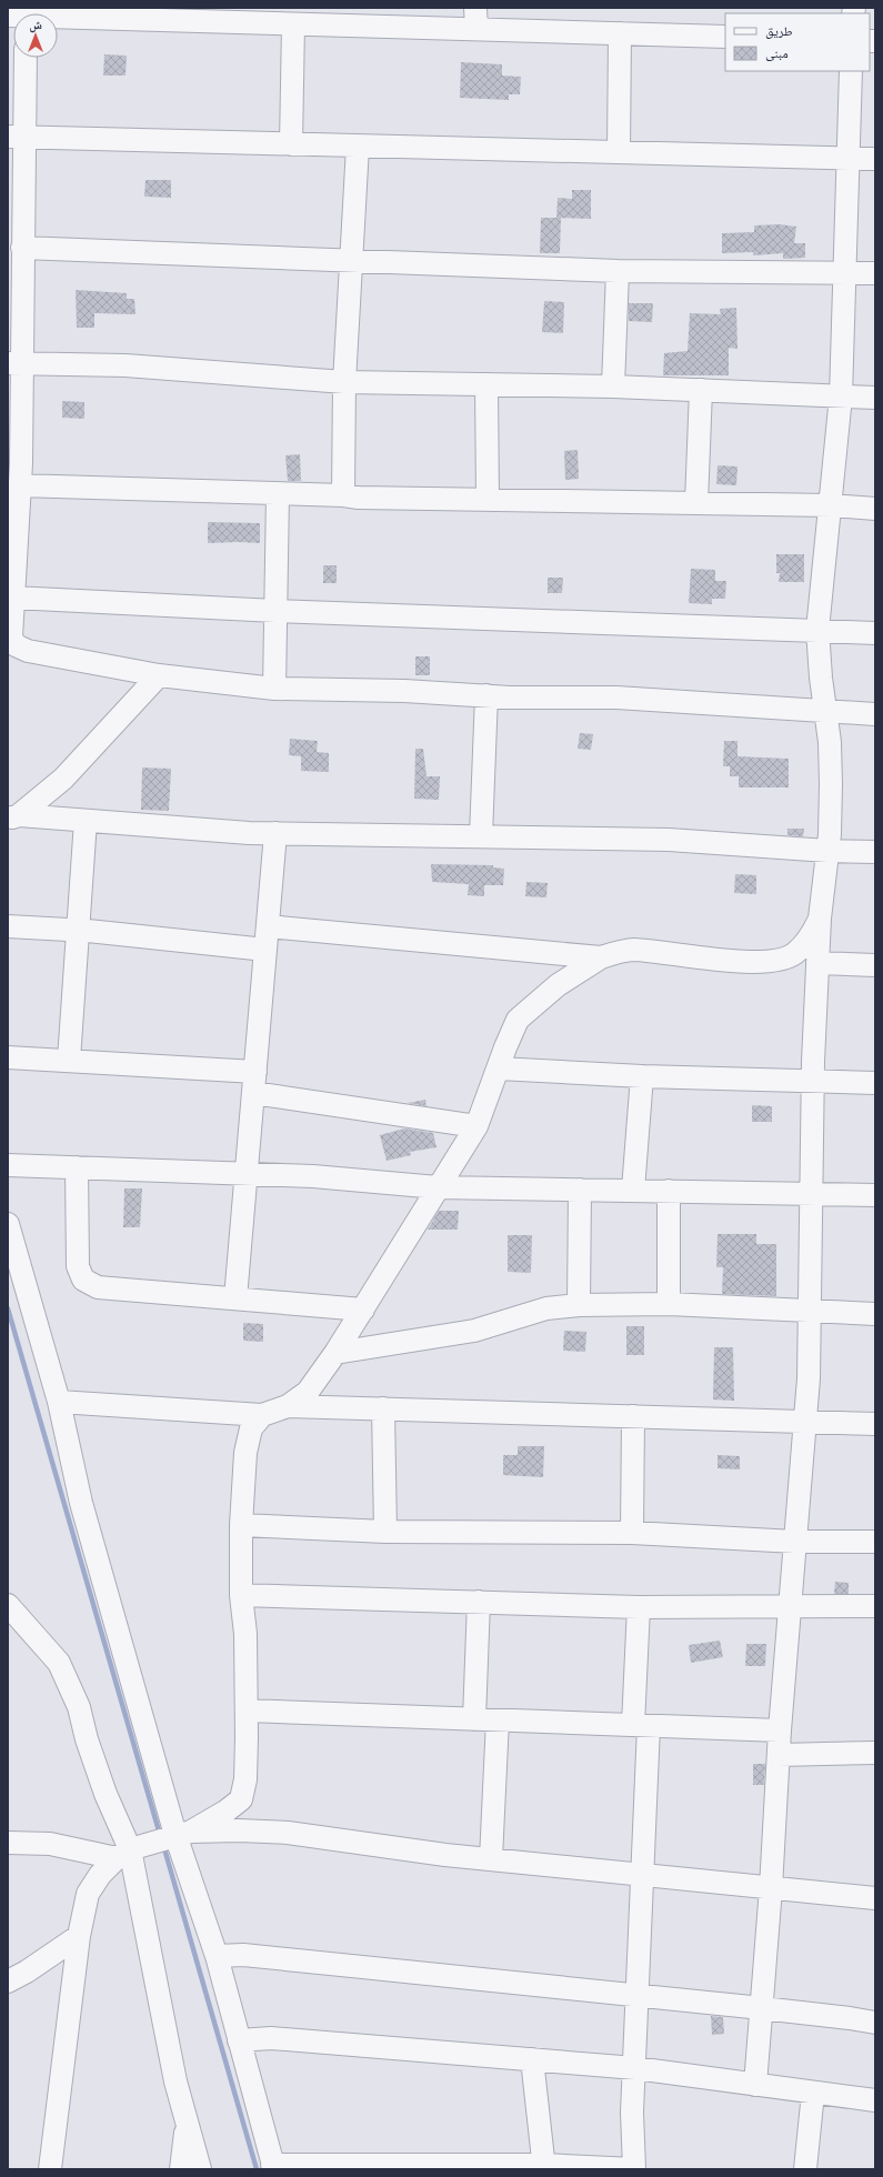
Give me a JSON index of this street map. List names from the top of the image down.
{
  "legend": ["طريق", "مبنى"],
  "north": "top"
}
